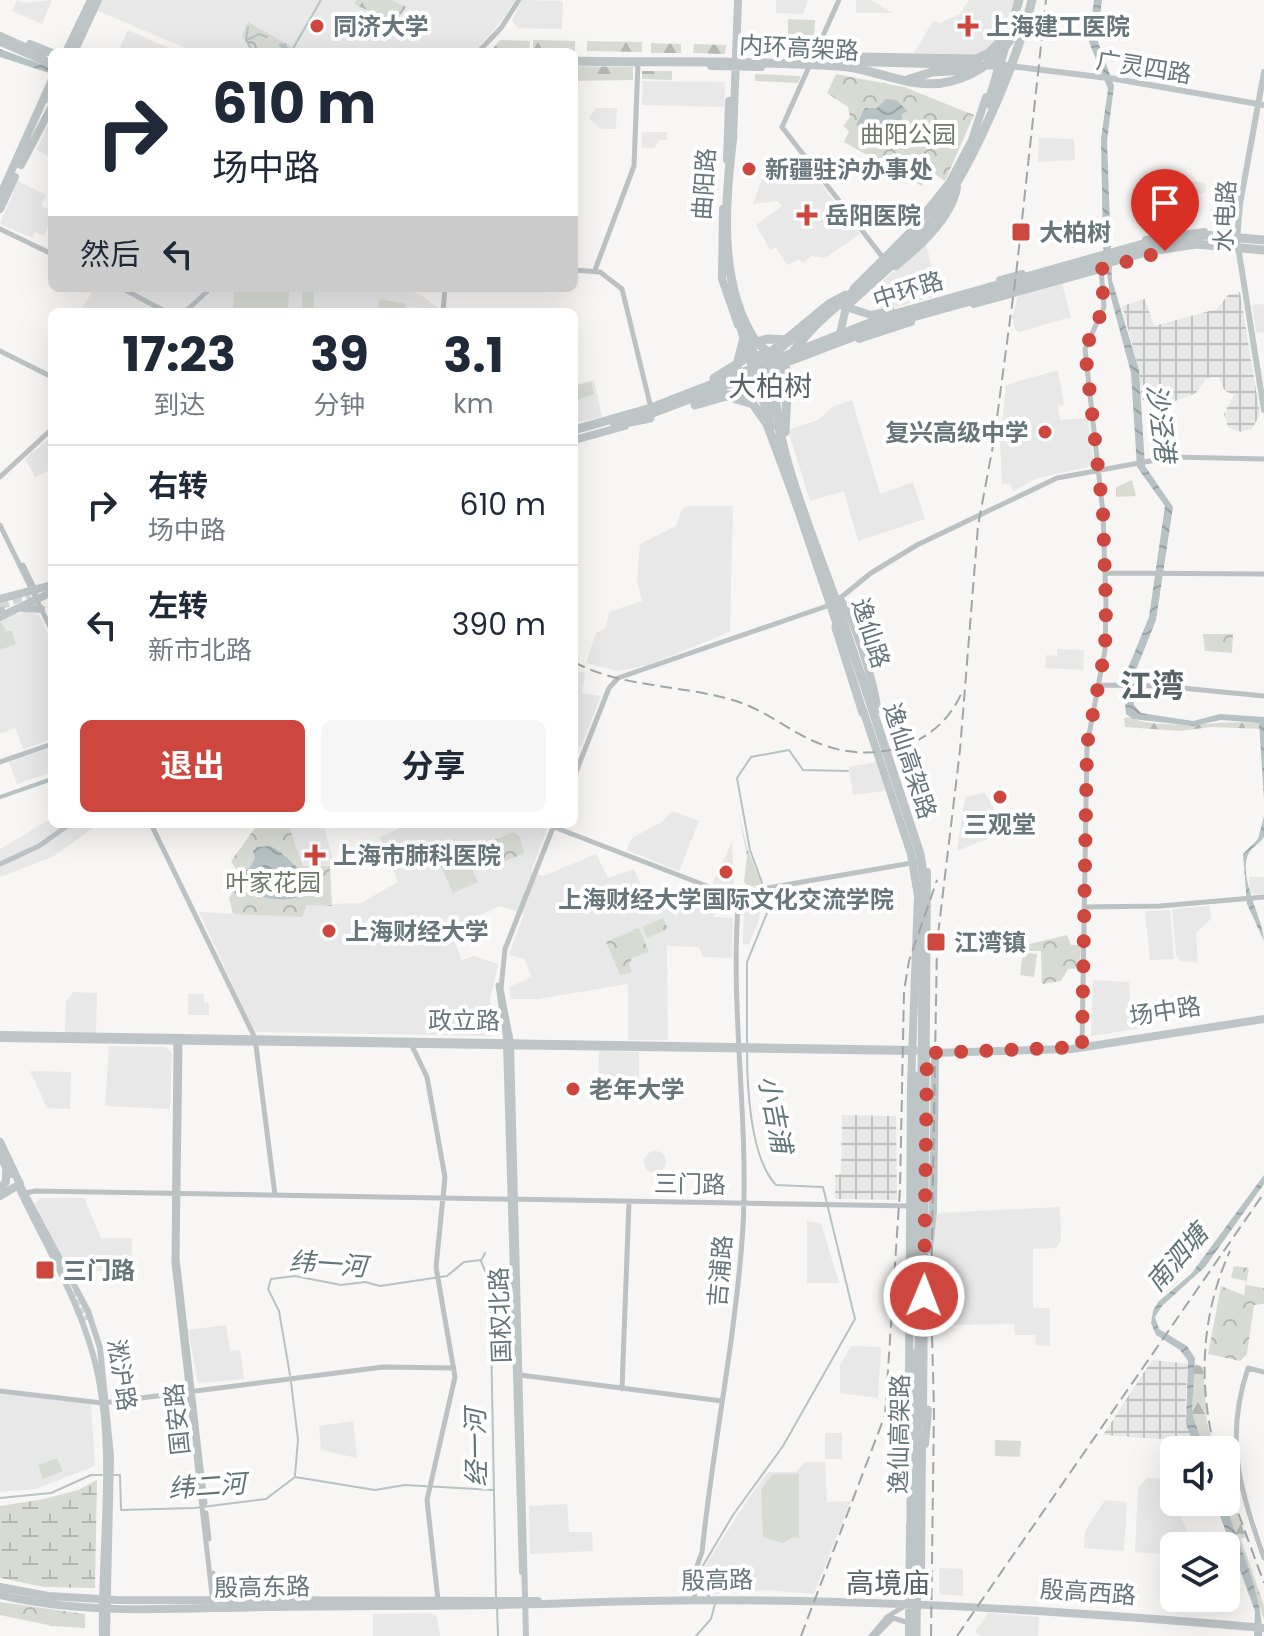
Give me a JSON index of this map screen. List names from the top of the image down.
{
  "streets": {
    "highway": ["内环高架路", "中环路", "逸仙高架路"],
    "main road": [
      "广灵四路",
      "曲阳路",
      "水电路",
      "逸仙路",
      "场中路",
      "政立路",
      "国权北路",
      "淞沪路",
      "殷高路",
      "殷高东路",
      "殷高西路"
    ],
    "street": ["三门路", "吉浦路", "国安路"]
  },
  "crossings": [
    ["内环高架路", "曲阳路"],
    ["内环高架路", "逸仙高架路"],
    ["广灵四路", "水电路"],
    ["曲阳路", "逸仙路"],
    ["逸仙路", "逸仙高架路"],
    ["场中路", "政立路"],
    ["政立路", "吉浦路"],
    ["政立路", "国权北路"],
    ["政立路", "国安路"],
    ["三门路", "吉浦路"],
    ["三门路", "国权北路"],
    ["三门路", "淞沪路"],
    ["三门路", "国安路"],
    ["吉浦路", "殷高路"],
    ["国权北路", "殷高路"],
    ["国权北路", "殷高东路"],
    ["淞沪路", "殷高东路"],
    ["国安路", "殷高东路"],
    ["殷高路", "殷高东路"],
    ["殷高路", "殷高西路"]
  ],
  "districts": ["大柏树", "江湾", "高境庙"],
  "water": [
    "沙泾港",
    "小吉浦",
    "南泗塘",
    "纬一河",
    "经一河",
    "纬二河"
  ],
  "parks": ["曲阳公园", "叶家花园"],
  "places": {
    "other": [
      "同济大学",
      "新疆驻沪办事处",
      "复兴高级中学",
      "三观堂",
      "上海财经大学国际文化交流学院",
      "上海财经大学",
      "老年大学"
    ],
    "health": ["上海建工医院", "岳阳医院", "上海市肺科医院"],
    "transit": ["大柏树", "江湾镇", "三门路"]
  },
  "page": {
    "turn": ["610 m", "场中路"],
    "then": "然后",
    "eta": [
      "17:23",
      "到达",
      "39",
      "分钟",
      "3.1",
      "km"
    ],
    "list": [
      {
        "name": "右转",
        "note": "场中路",
        "value": "610 m"
      },
      {
        "name": "左转",
        "note": "新市北路",
        "value": "390 m"
      }
    ],
    "buttons": ["退出", "分享"]
  }
}
